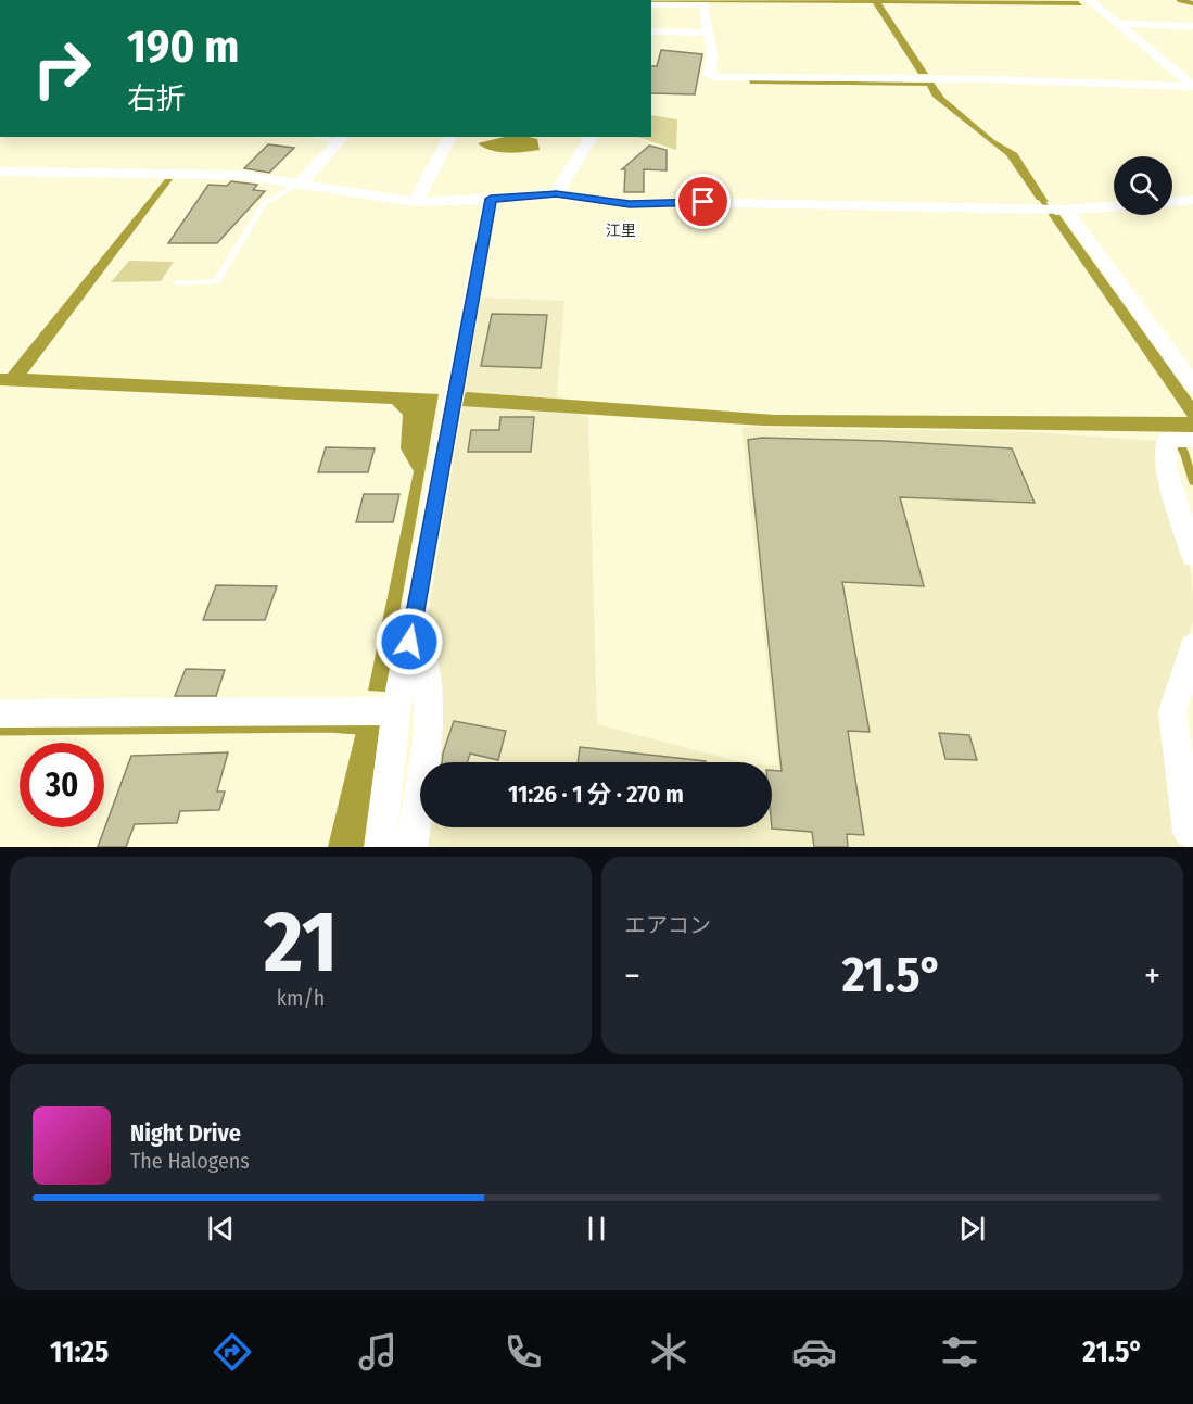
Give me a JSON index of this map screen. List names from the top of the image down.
{
  "districts": ["江里"],
  "page": {
    "turn": ["190 m", "右折"],
    "limit": "30",
    "trip": "11:26 · 1 分 · 270 m",
    "tile": [
      ["21", "km/h"],
      "エアコン"
    ],
    "heat": ["−", "21.5°", "+"],
    "song": ["Night Drive", "The Halogens"],
    "tabs": ["11:25", "21.5°"]
  }
}
